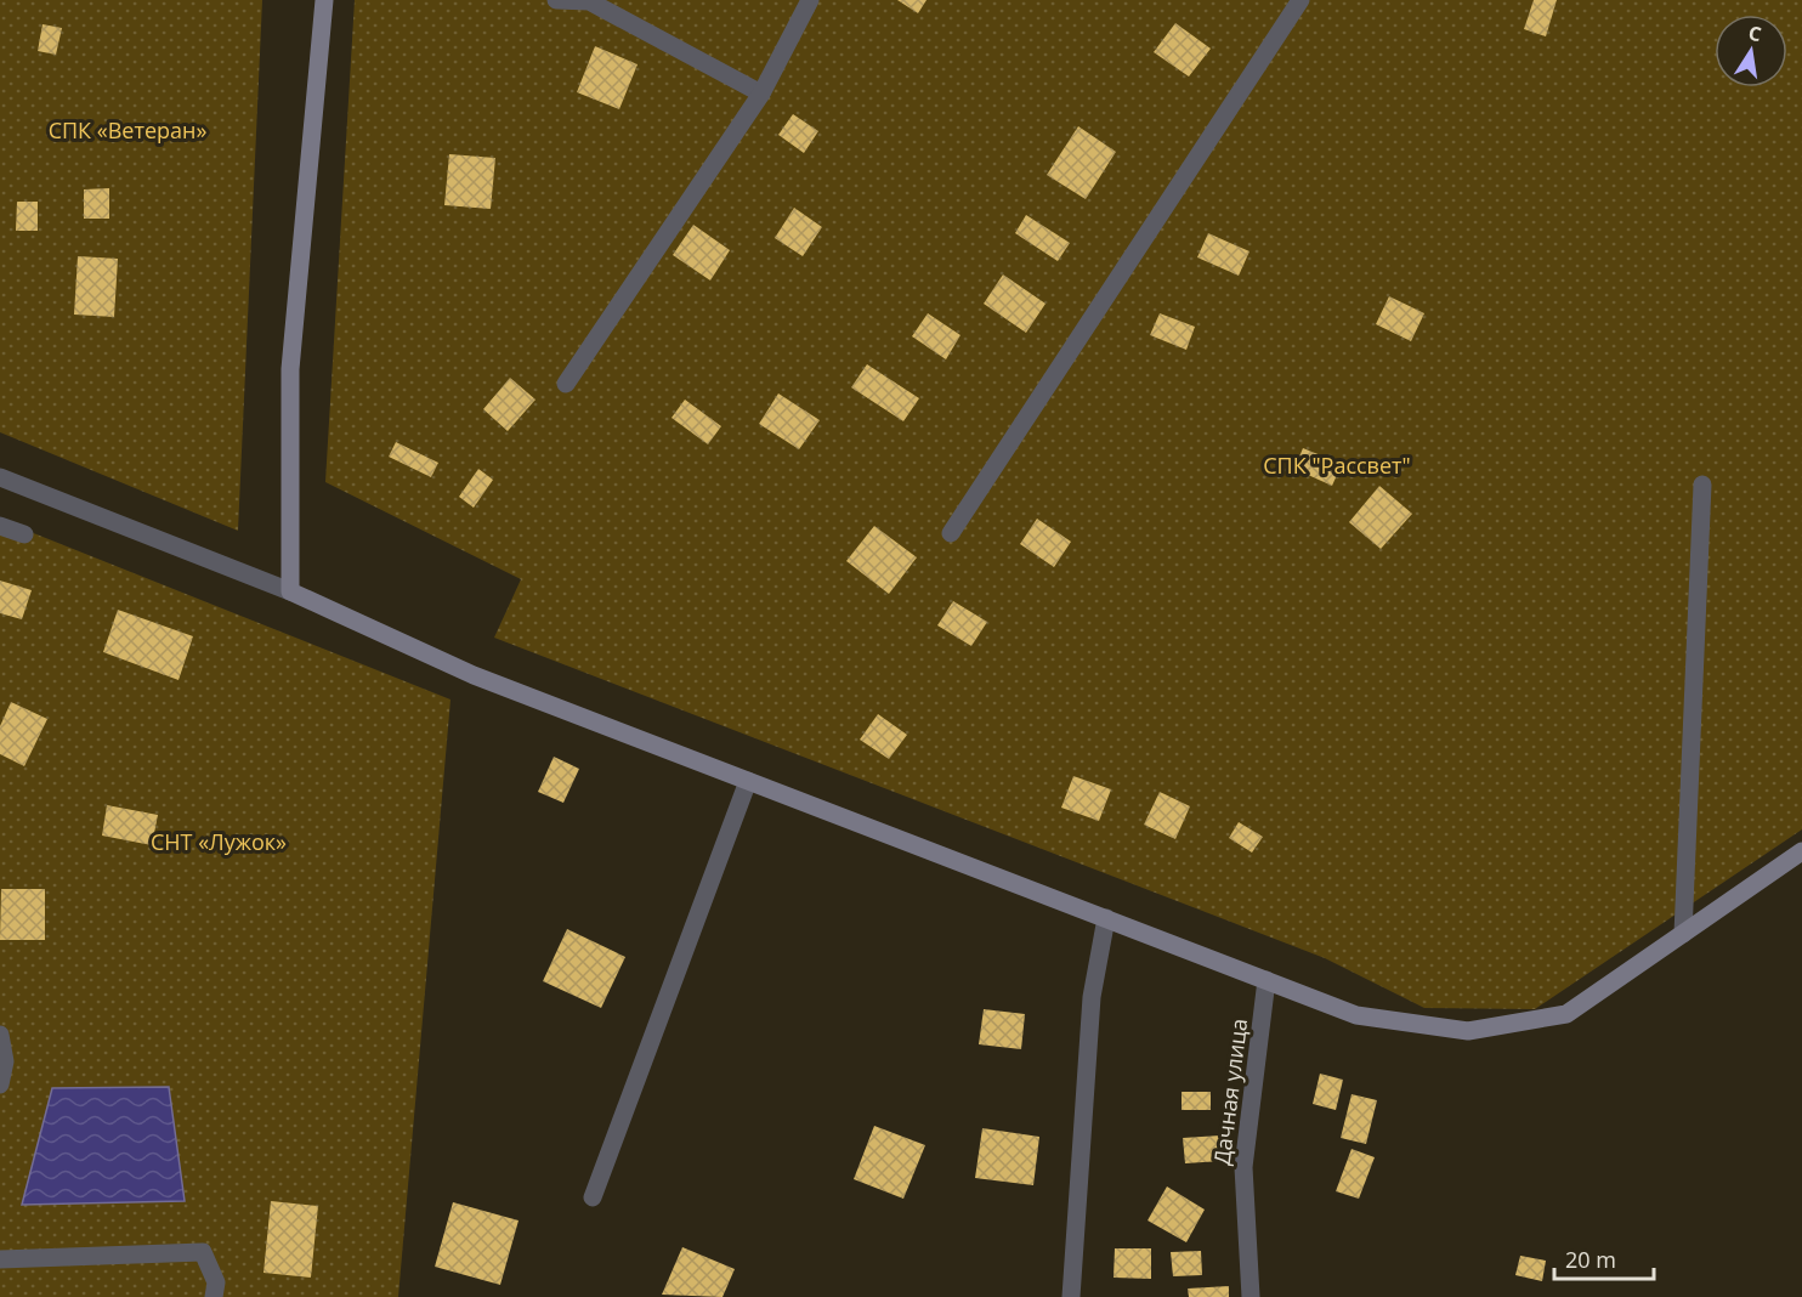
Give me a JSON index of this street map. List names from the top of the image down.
{
  "streets": {
    "street": ["Дачная улица"]
  },
  "parks": ["СПК «Ветеран»", "СПК \"Рассвет\"", "СНТ «Лужок»"],
  "scale_bar": "20 m",
  "north": "top"
}
